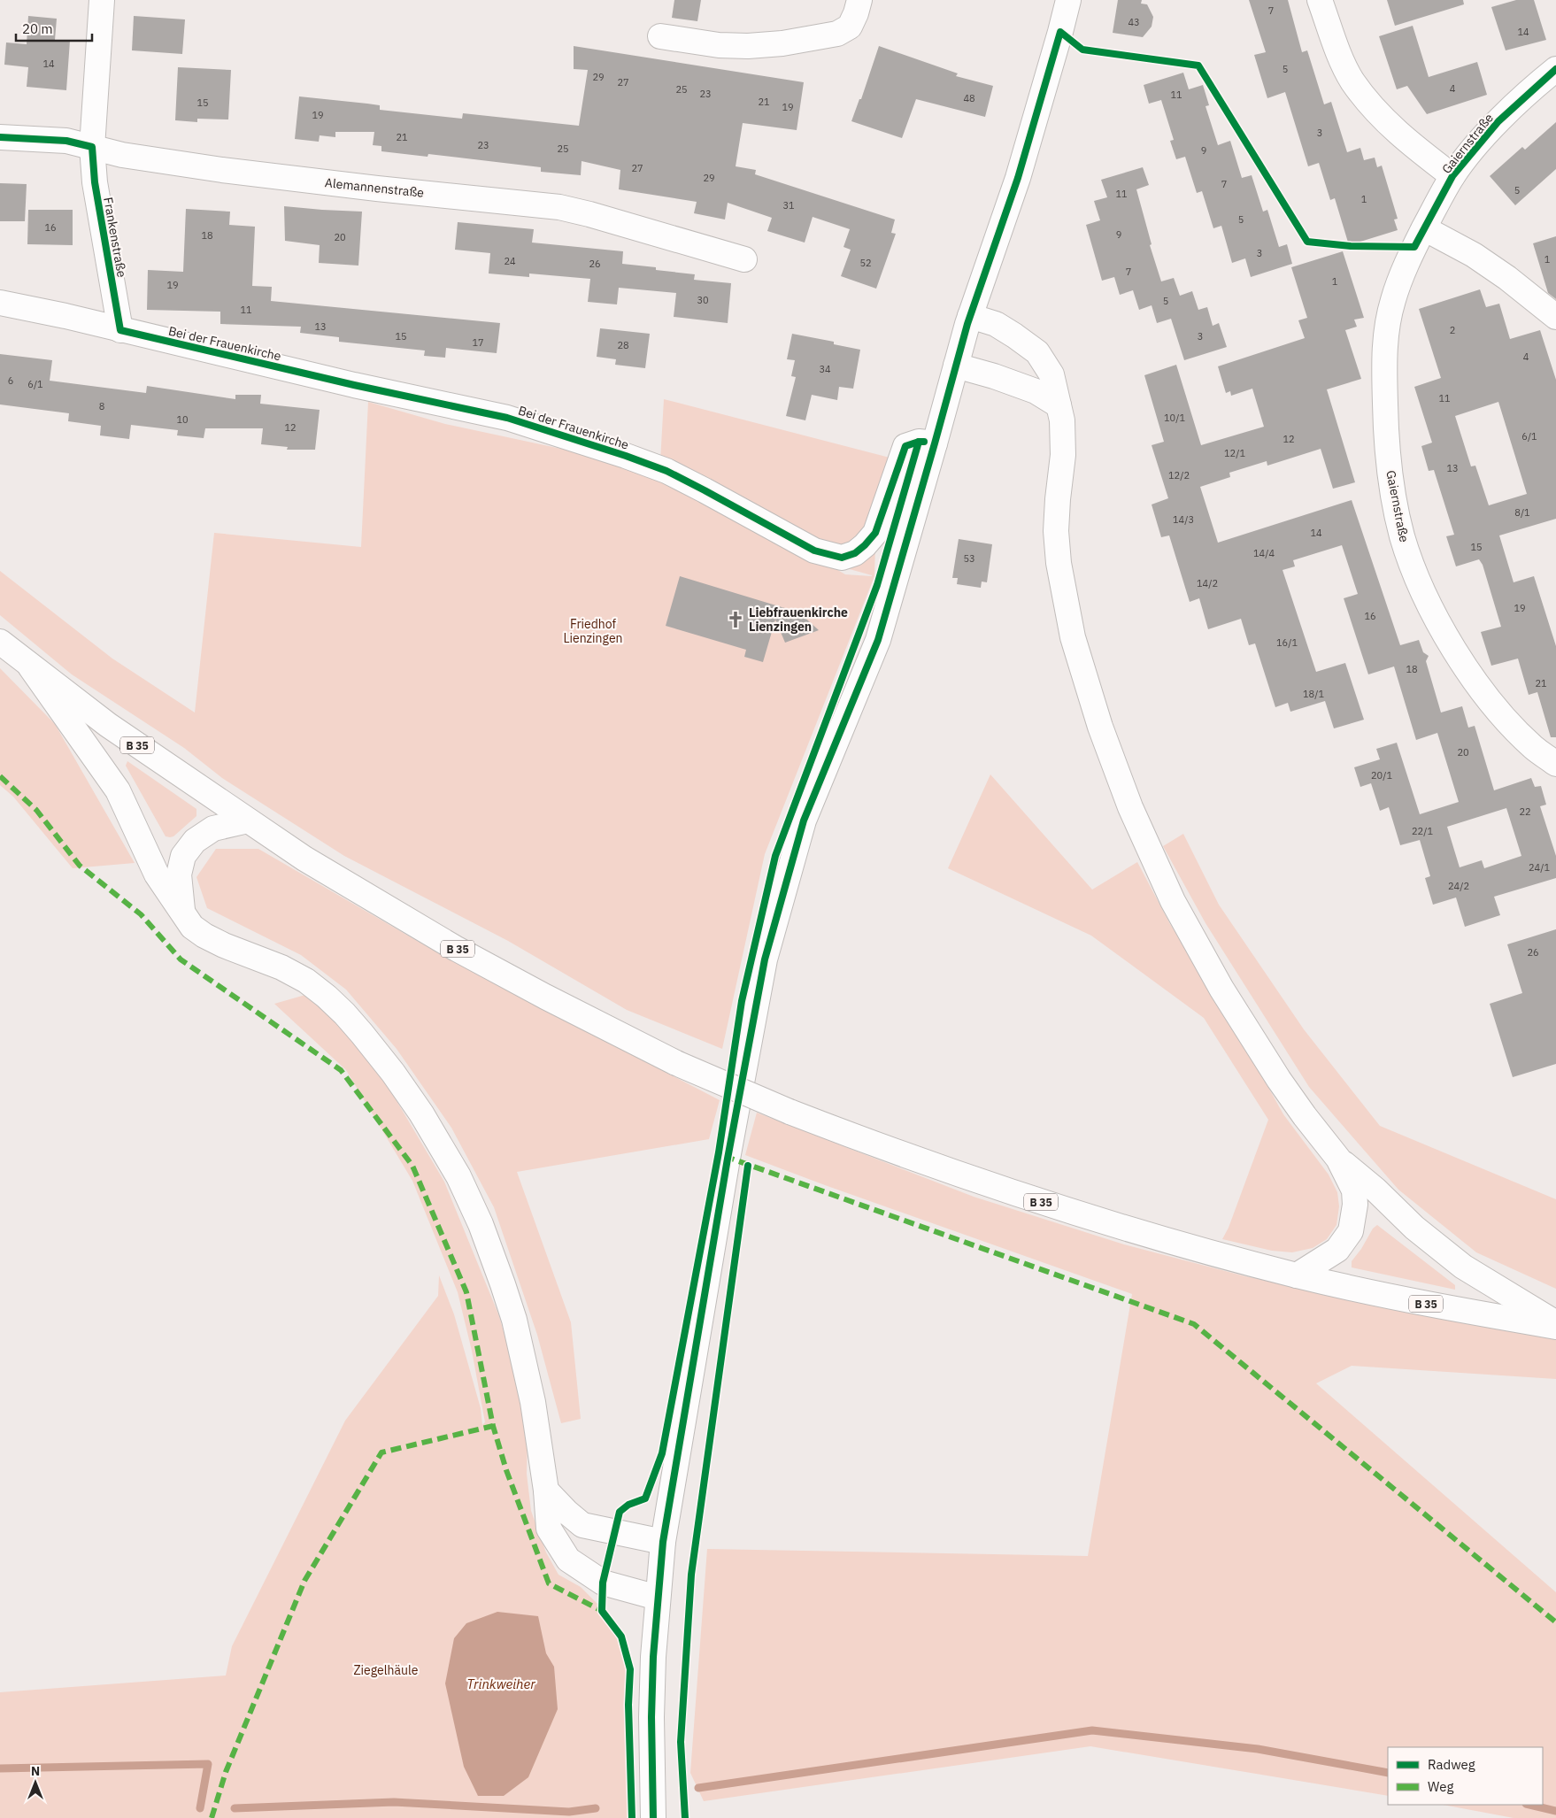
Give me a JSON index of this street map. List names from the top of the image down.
{
  "streets": {
    "main road": [
      "Gaiernstraße",
      "Alemannenstraße",
      "Frankenstraße",
      "Bei der Frauenkirche",
      "B 35"
    ]
  },
  "crossings": [
    ["Alemannenstraße", "Frankenstraße"],
    ["Frankenstraße", "Bei der Frauenkirche"]
  ],
  "water": ["Trinkweiher"],
  "parks": ["Friedhof Lienzingen", "Ziegelhäule"],
  "places": {
    "church": ["Liebfrauenkirche Lienzingen"]
  },
  "house_numbers": [
    "7",
    "43",
    "14",
    "14",
    "5",
    "29",
    "27",
    "4",
    "25",
    "23",
    "11",
    "48",
    "21",
    "15",
    "19",
    "19",
    "3",
    "21",
    "23",
    "25",
    "9",
    "27",
    "29",
    "7",
    "5",
    "11",
    "1",
    "31",
    "5",
    "16",
    "9",
    "18",
    "20",
    "3",
    "1",
    "24",
    "52",
    "26",
    "7",
    "1",
    "19",
    "30",
    "5",
    "11",
    "13",
    "2",
    "15",
    "3",
    "17",
    "28",
    "4",
    "34",
    "6",
    "6/1",
    "11",
    "8",
    "10/1",
    "10",
    "12",
    "6/1",
    "12",
    "12/1",
    "13",
    "12/2",
    "8/1",
    "14/3",
    "14",
    "15",
    "14/4",
    "53",
    "14/2",
    "19",
    "16",
    "16/1",
    "18",
    "21",
    "18/1",
    "20",
    "20/1",
    "22",
    "22/1",
    "24/1",
    "24/2",
    "26"
  ],
  "legend": ["Radweg", "Weg"],
  "scale_bar": "20 m",
  "north": "top"
}
